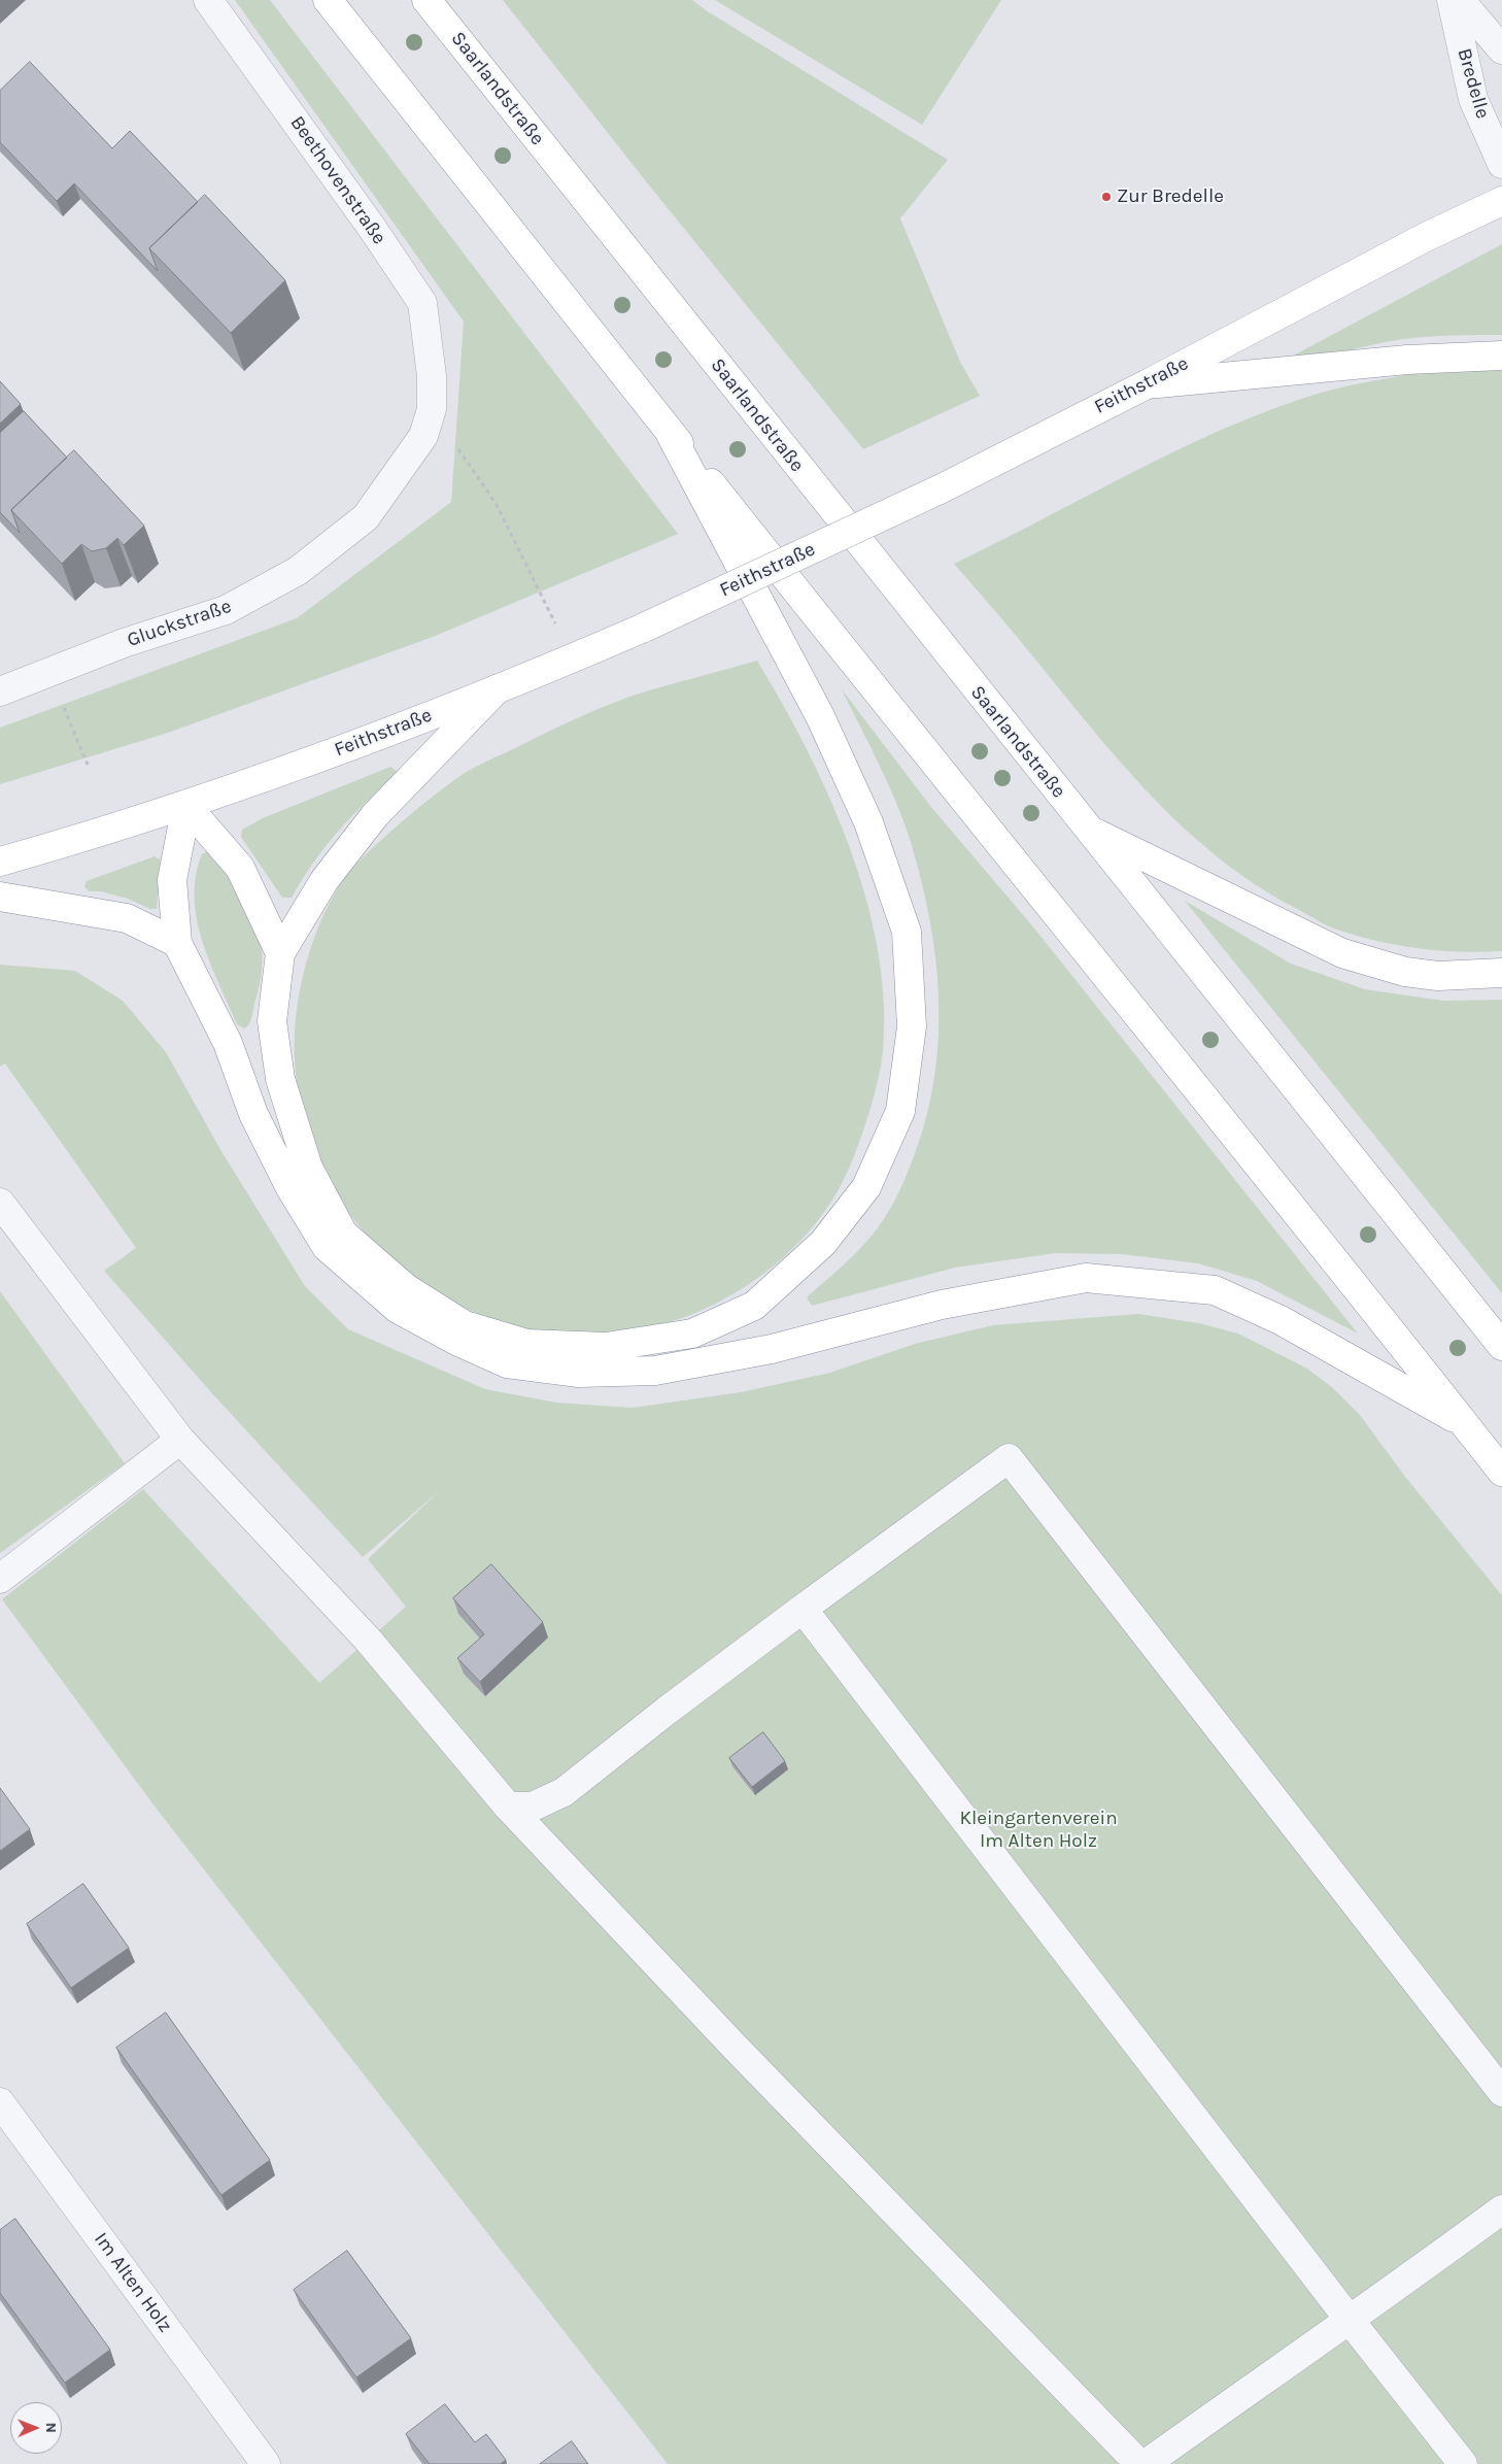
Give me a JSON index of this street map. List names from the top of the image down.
{
  "streets": {
    "main road": ["Saarlandstraße", "Feithstraße"],
    "street": [
      "Bredelle",
      "Beethovenstraße",
      "Gluckstraße",
      "Im Alten Holz"
    ]
  },
  "crossings": [
    ["Beethovenstraße", "Gluckstraße"]
  ],
  "parks": ["Kleingartenverein Im Alten Holz"],
  "places": ["Zur Bredelle"],
  "north": "right"
}
